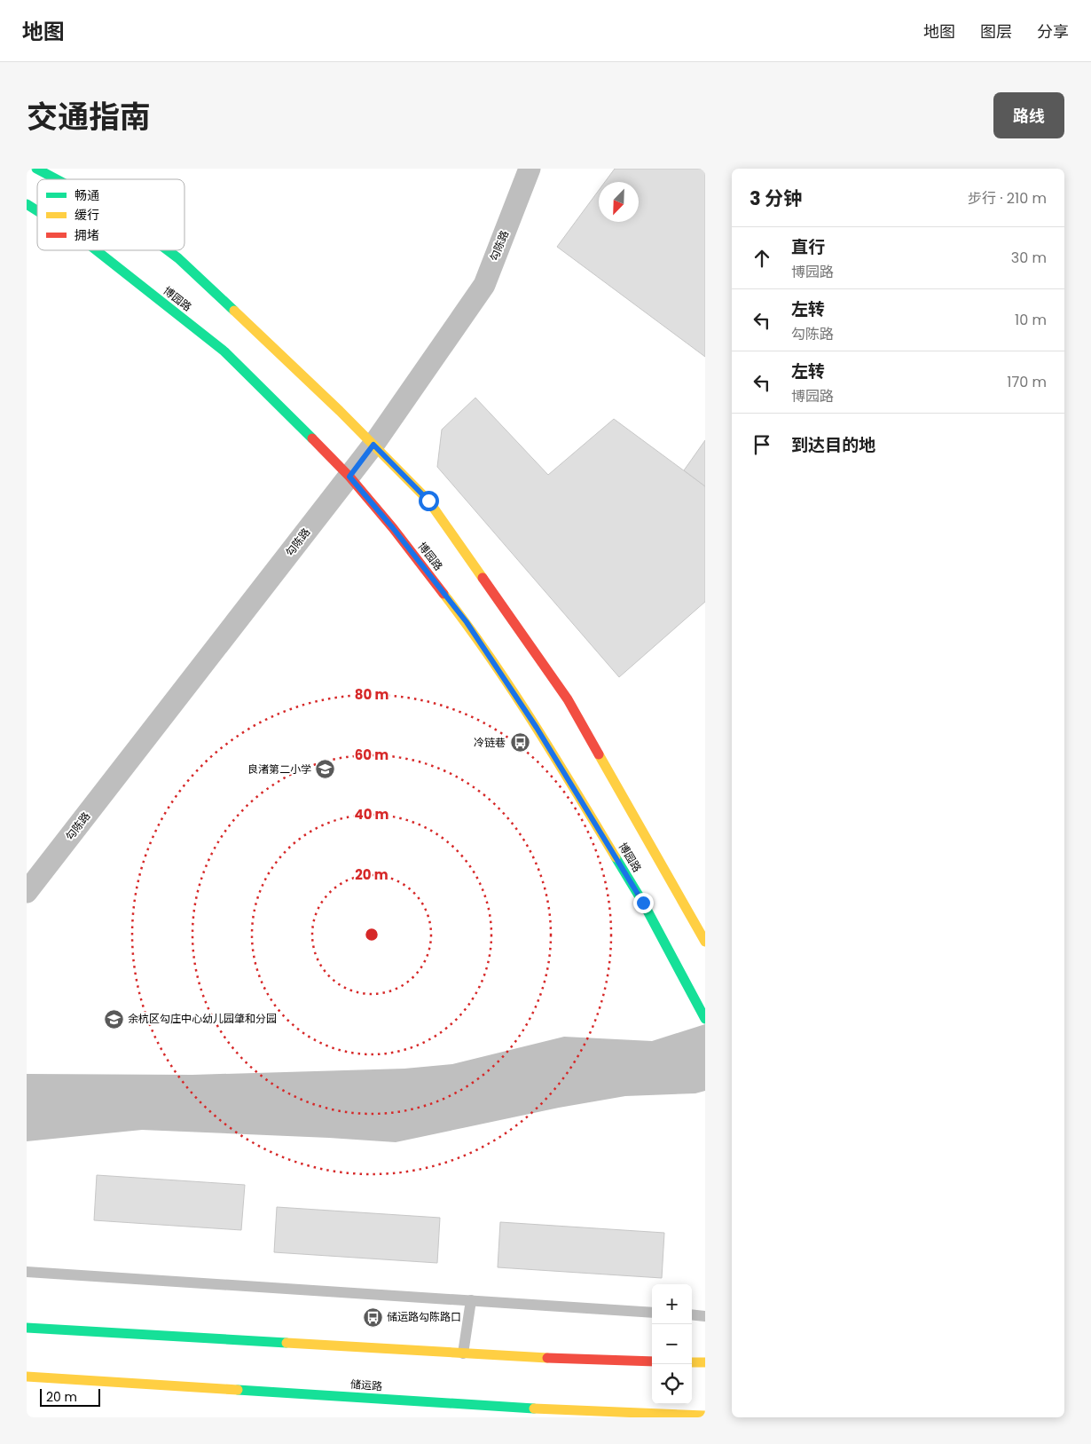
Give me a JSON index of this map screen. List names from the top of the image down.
{
  "streets": {
    "main road": ["博园路", "储运路"],
    "street": ["勾陈路"]
  },
  "crossings": [
    ["勾陈路", "博园路"]
  ],
  "places": {
    "bus stop": ["冷链巷", "储运路勾陈路口"],
    "school or university": ["良渚第二小学", "余杭区勾庄中心幼儿园肇和分园"]
  },
  "legend": ["畅通", "缓行", "拥堵"],
  "scale_bar": "20 m",
  "north": "bottom left",
  "page": {
    "header": "地图",
    "nav": ["地图", "图层", "分享"],
    "title": "交通指南",
    "buttons": "路线",
    "heading": ["3 分钟", "步行 · 210 m"],
    "list": [
      ["直行", "博园路", "30 m"],
      ["左转", "勾陈路", "10 m"],
      ["左转", "博园路", "170 m"],
      "到达目的地"
    ],
    "map_buttons": ["+", "−"],
    "scale": "20 m"
  },
  "rings": [
    "80 m",
    "60 m",
    "40 m",
    "20 m"
  ]
}
